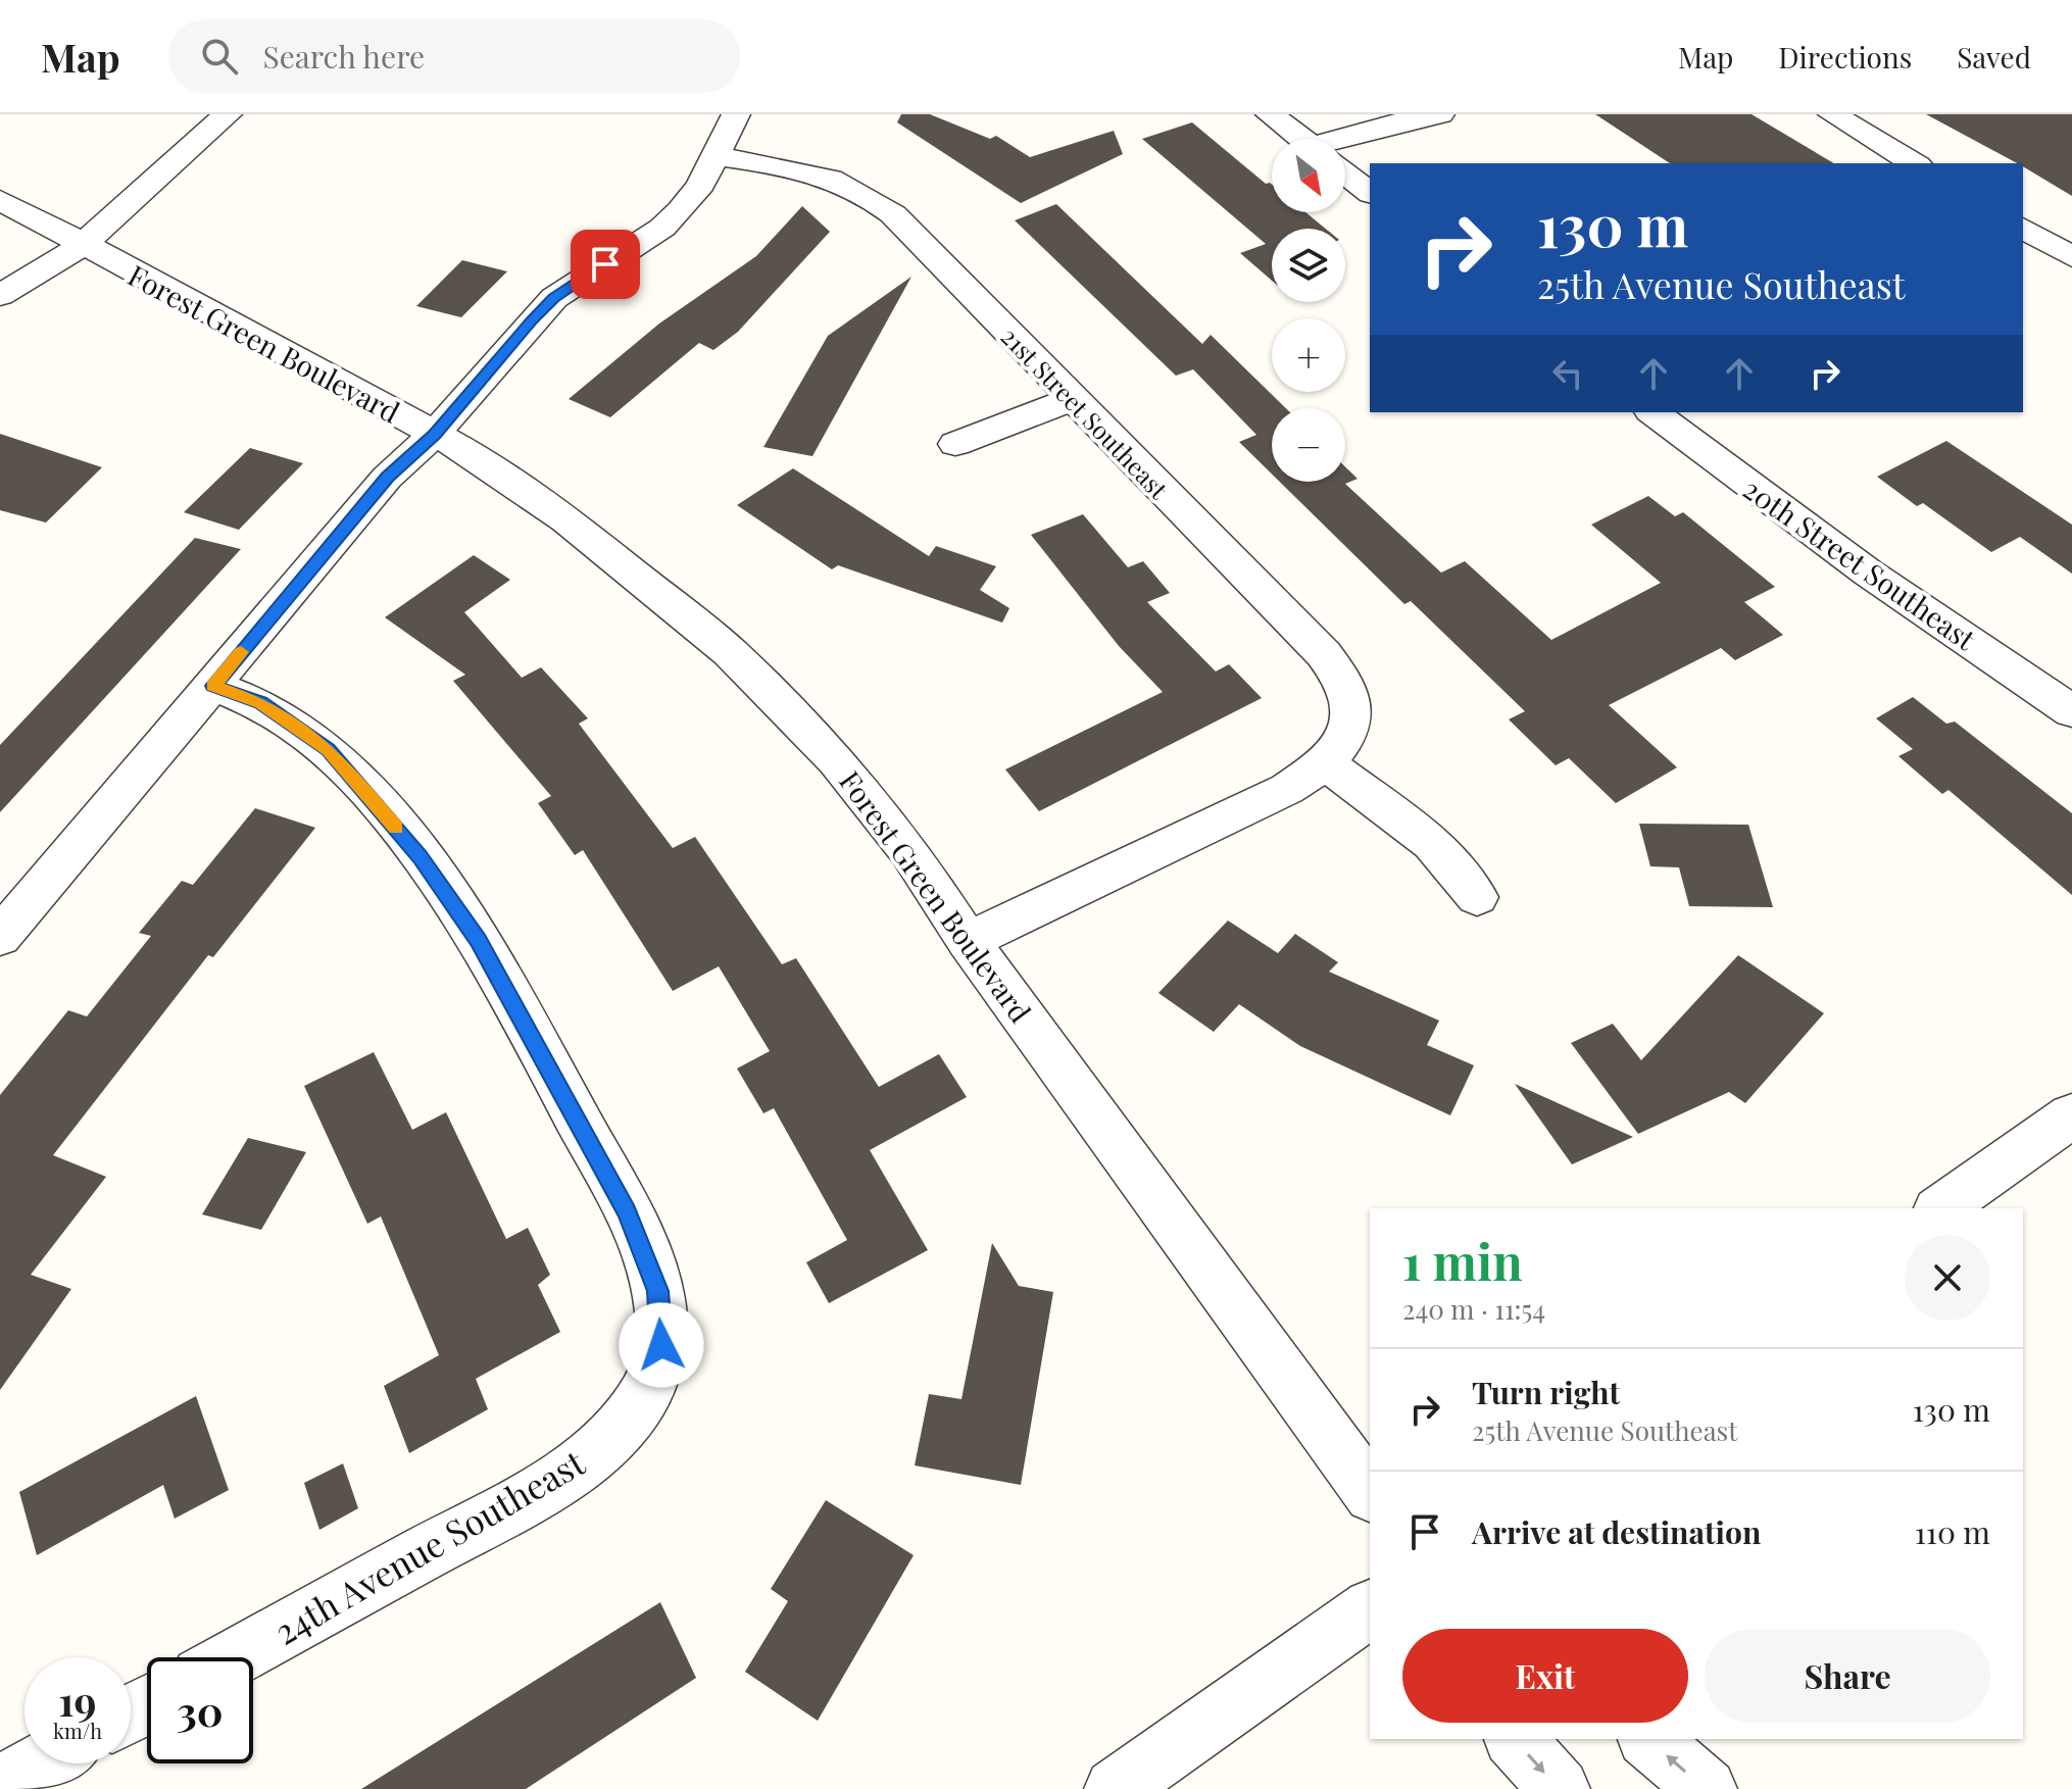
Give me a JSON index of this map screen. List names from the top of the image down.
{
  "streets": {
    "street": [
      "Forest Green Boulevard",
      "21st Street Southeast",
      "20th Street Southeast",
      "24th Avenue Southeast"
    ]
  },
  "crossings": [
    ["Forest Green Boulevard", "21st Street Southeast"]
  ],
  "north": "bottom right",
  "page": {
    "header": "Map",
    "search": "Search here",
    "nav": ["Map", "Directions", "Saved"],
    "map_buttons": ["+", "−"],
    "turn": ["130 m", "25th Avenue Southeast"],
    "heading": ["1 min", "240 m · 11:54"],
    "list": [
      {
        "name": "Turn right",
        "note": "25th Avenue Southeast",
        "value": "130 m"
      },
      {
        "name": "Arrive at destination",
        "value": "110 m"
      }
    ],
    "buttons": ["Exit", "Share"],
    "speed": "19 km/h",
    "limit": "30"
  }
}
